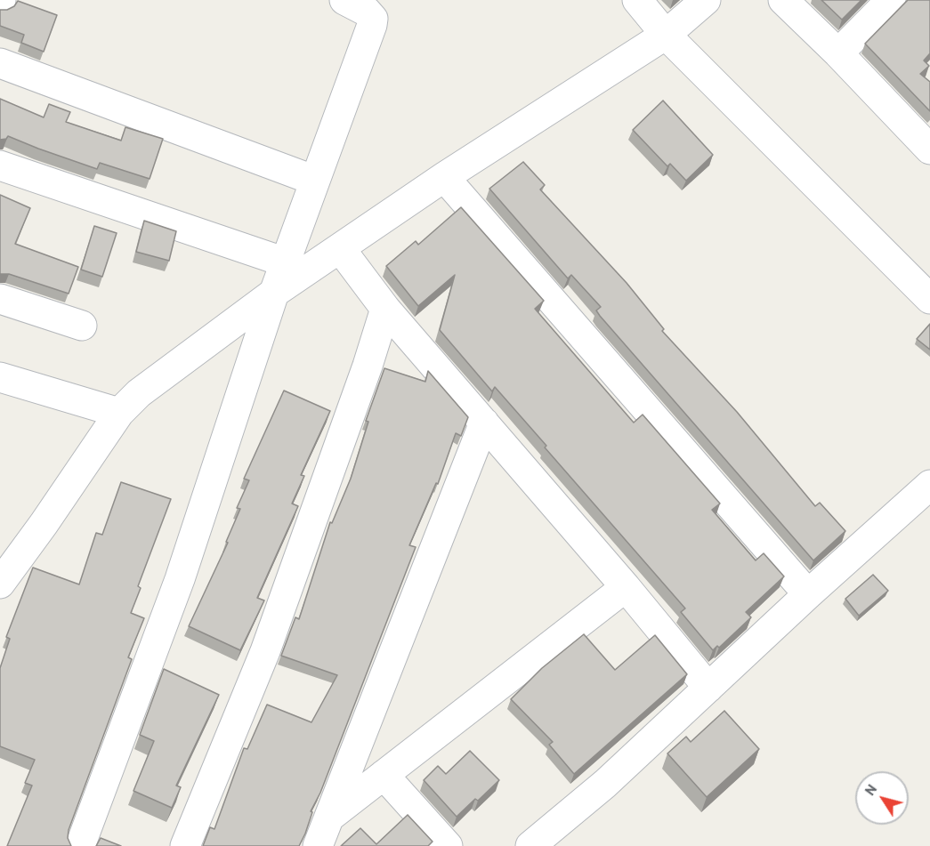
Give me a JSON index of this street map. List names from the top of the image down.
{
  "north": "top left"
}
